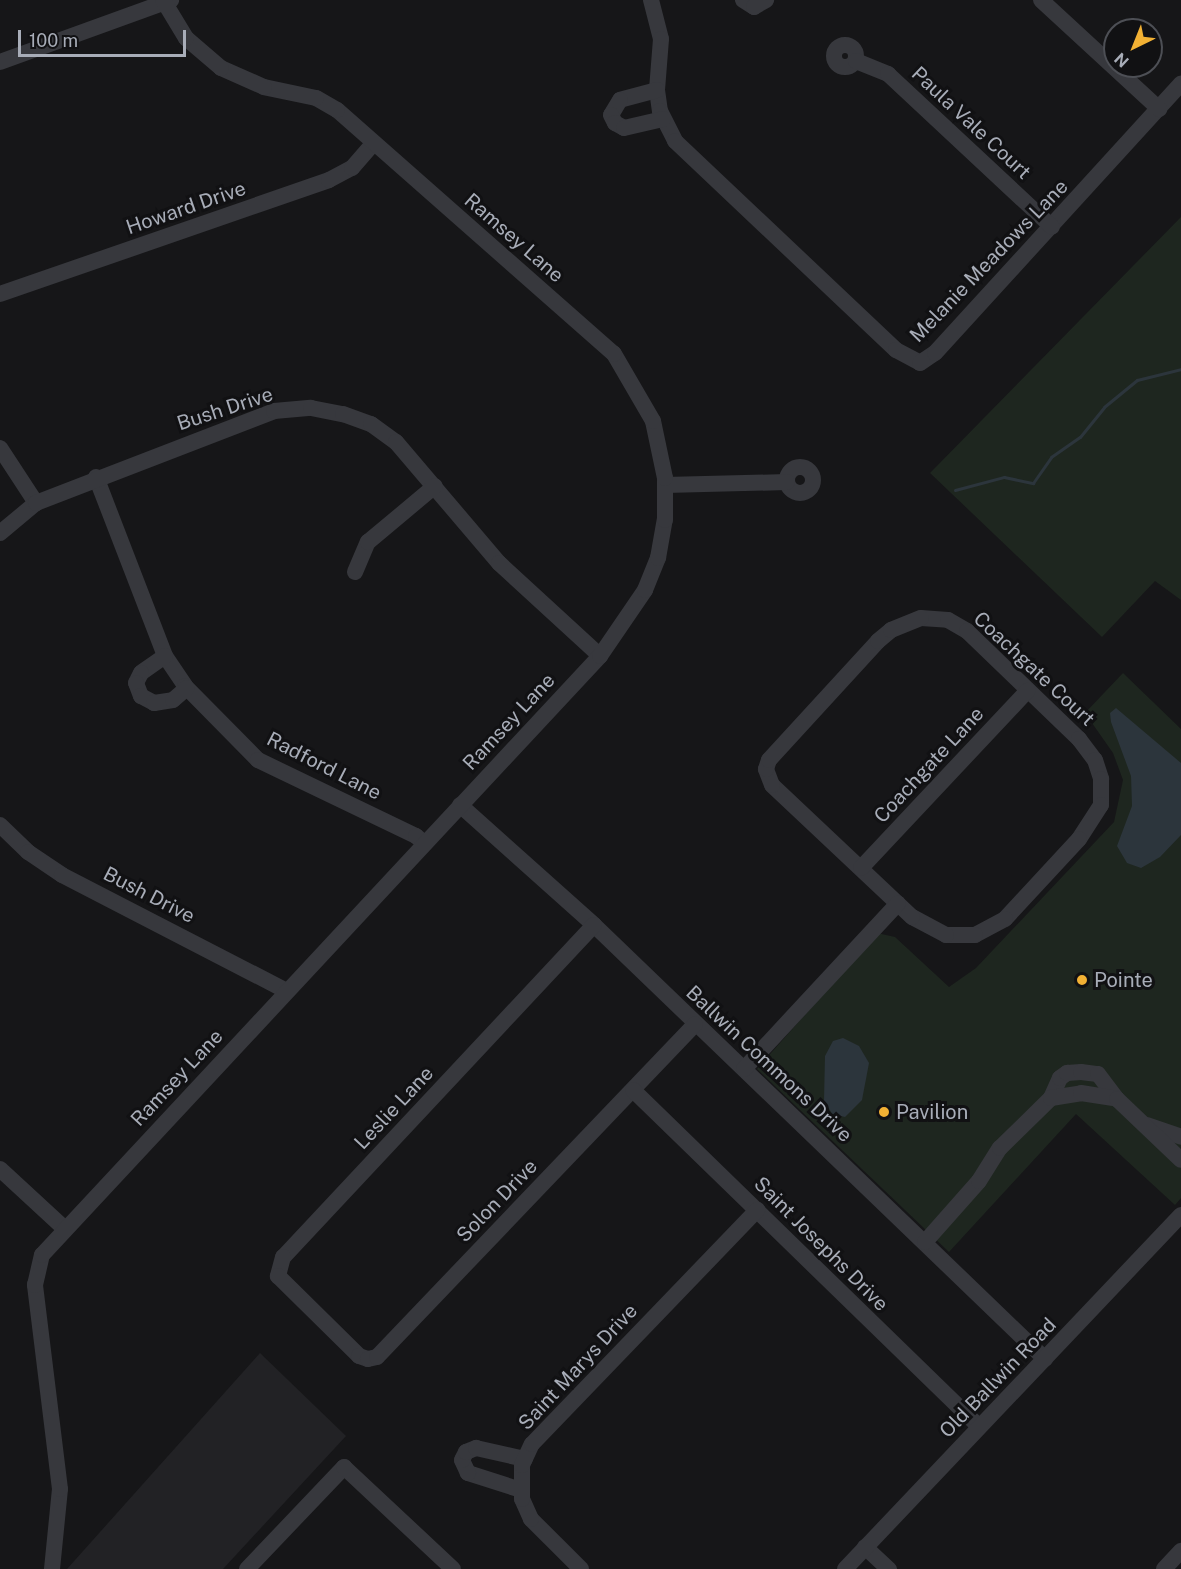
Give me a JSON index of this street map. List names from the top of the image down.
{
  "streets": {
    "street": [
      "Paula Vale Court",
      "Howard Drive",
      "Ramsey Lane",
      "Melanie Meadows Lane",
      "Bush Drive",
      "Coachgate Court",
      "Coachgate Lane",
      "Radford Lane",
      "Ballwin Commons Drive",
      "Leslie Lane",
      "Solon Drive",
      "Saint Josephs Drive",
      "Saint Marys Drive",
      "Old Ballwin Road"
    ]
  },
  "crossings": [
    ["Paula Vale Court", "Melanie Meadows Lane"],
    ["Howard Drive", "Ramsey Lane"],
    ["Ramsey Lane", "Bush Drive"],
    ["Ramsey Lane", "Radford Lane"],
    ["Ramsey Lane", "Ballwin Commons Drive"],
    ["Bush Drive", "Radford Lane"],
    ["Coachgate Court", "Coachgate Lane"],
    ["Ballwin Commons Drive", "Leslie Lane"],
    ["Ballwin Commons Drive", "Solon Drive"],
    ["Ballwin Commons Drive", "Old Ballwin Road"],
    ["Leslie Lane", "Solon Drive"],
    ["Solon Drive", "Saint Josephs Drive"],
    ["Saint Josephs Drive", "Saint Marys Drive"],
    ["Saint Josephs Drive", "Old Ballwin Road"]
  ],
  "places": ["Pointe", "Pavilion"],
  "scale_bar": "100 m",
  "north": "bottom left"
}
